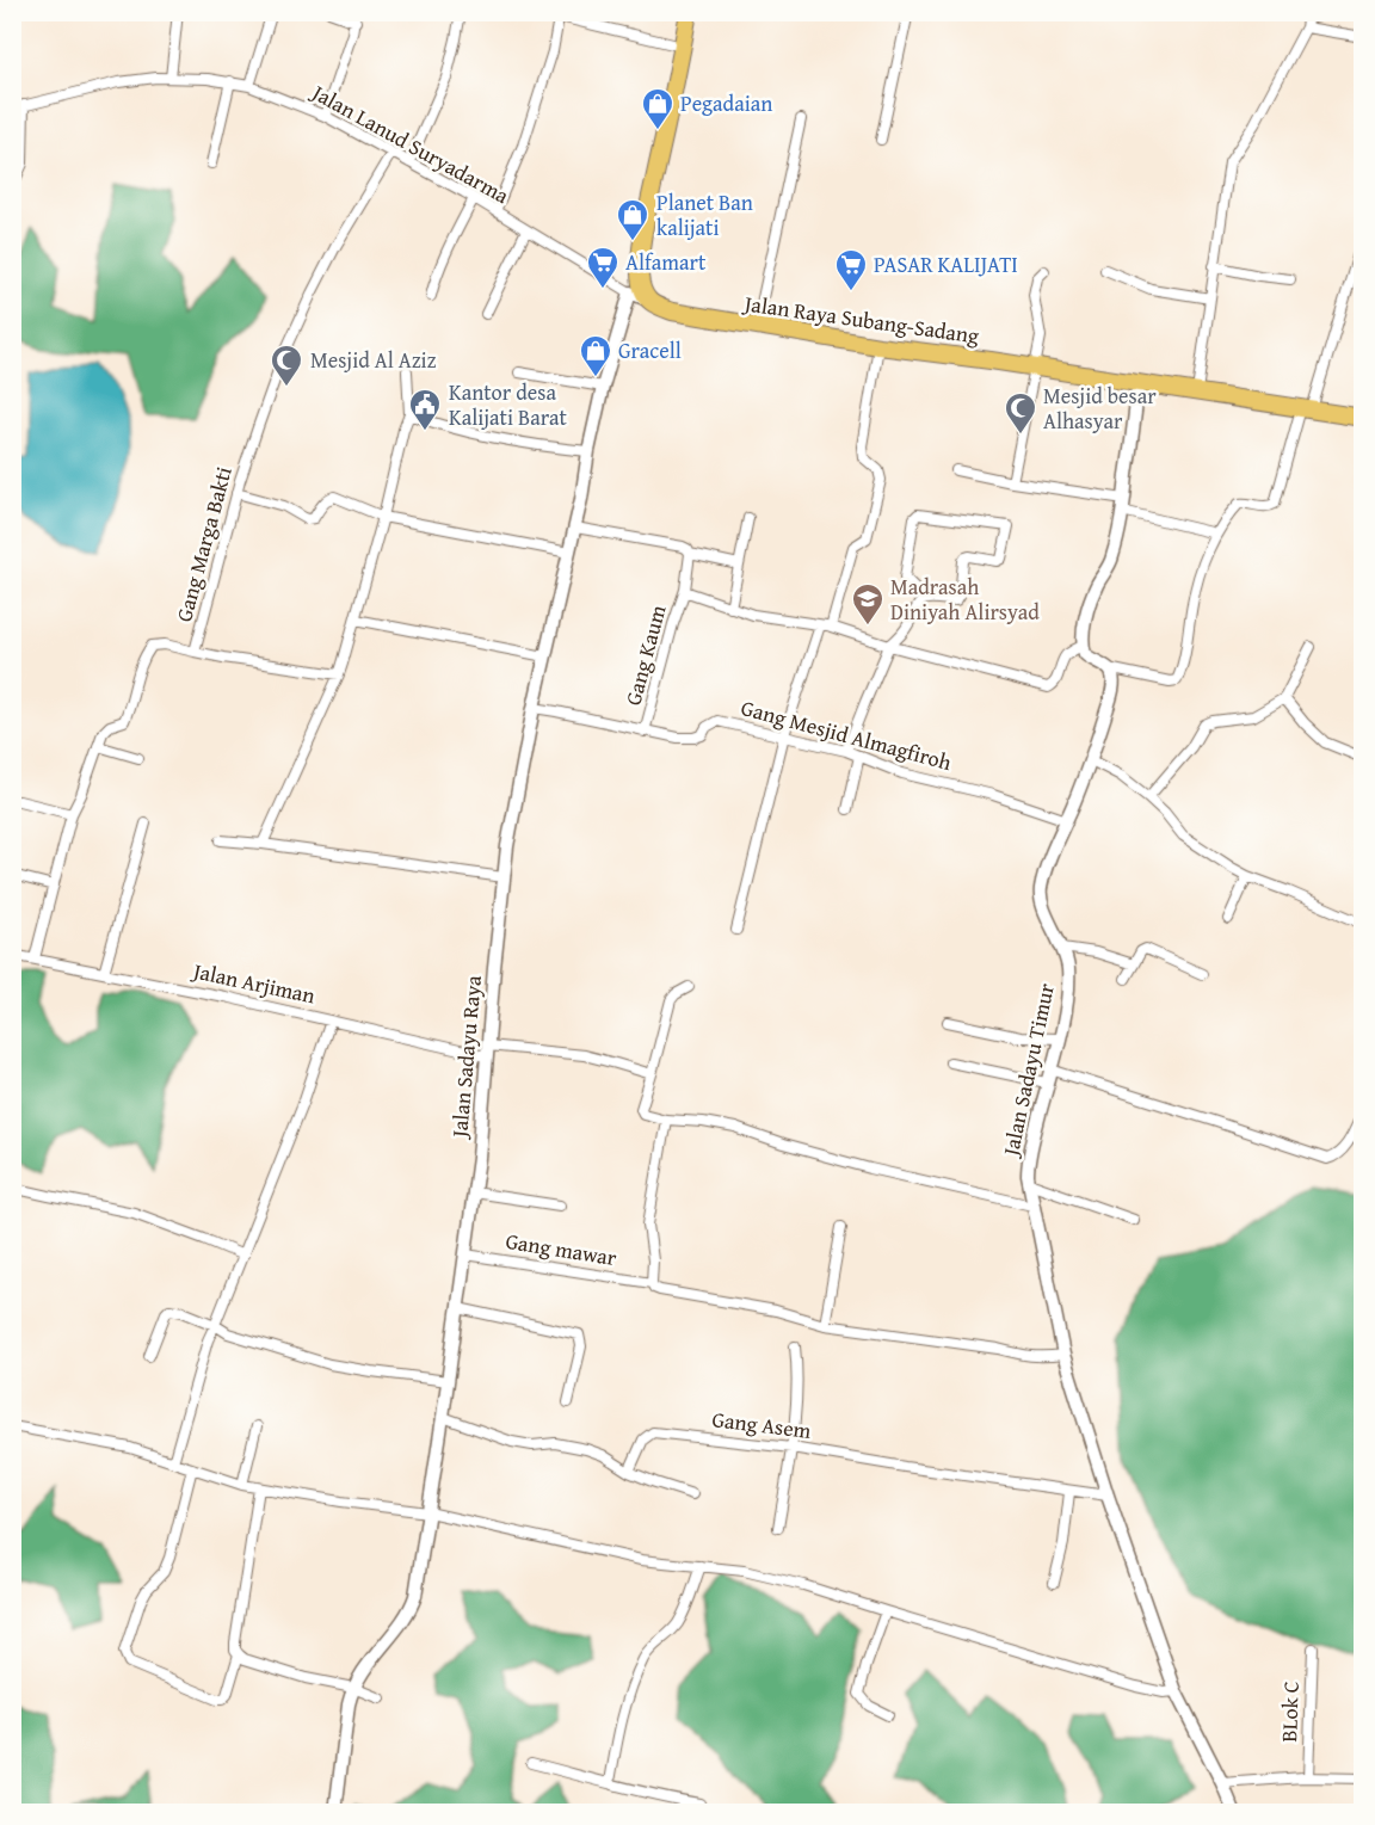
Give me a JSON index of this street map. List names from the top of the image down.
{
  "streets": {
    "main road": ["Jalan Raya Subang-Sadang"],
    "street": [
      "Jalan Lanud Suryadarma",
      "Gang Marga Bakti",
      "Gang Kaum",
      "Gang Mesjid Almagfiroh",
      "Jalan Arjiman",
      "Jalan Sadayu Raya",
      "Jalan Sadayu Timur",
      "Gang mawar",
      "Gang Asem",
      "BLok C"
    ]
  },
  "crossings": [
    ["Jalan Lanud Suryadarma", "Jalan Raya Subang-Sadang"],
    ["Jalan Lanud Suryadarma", "Gang Marga Bakti"],
    ["Jalan Lanud Suryadarma", "Jalan Sadayu Raya"],
    ["Gang Kaum", "Gang Mesjid Almagfiroh"],
    ["Gang Mesjid Almagfiroh", "Jalan Sadayu Raya"],
    ["Gang Mesjid Almagfiroh", "Jalan Sadayu Timur"],
    ["Jalan Arjiman", "Jalan Sadayu Raya"],
    ["Jalan Sadayu Raya", "Gang mawar"],
    ["Jalan Sadayu Timur", "Gang mawar"],
    ["Jalan Sadayu Timur", "Gang Asem"]
  ],
  "places": {
    "shop": ["Pegadaian", "Planet Ban kalijati", "Gracell"],
    "supermarket": ["Alfamart", "PASAR KALIJATI"],
    "mosque": ["Mesjid Al Aziz", "Mesjid besar Alhasyar"],
    "public building": ["Kantor desa Kalijati Barat"],
    "school or university": ["Madrasah Diniyah Alirsyad"]
  }
}
